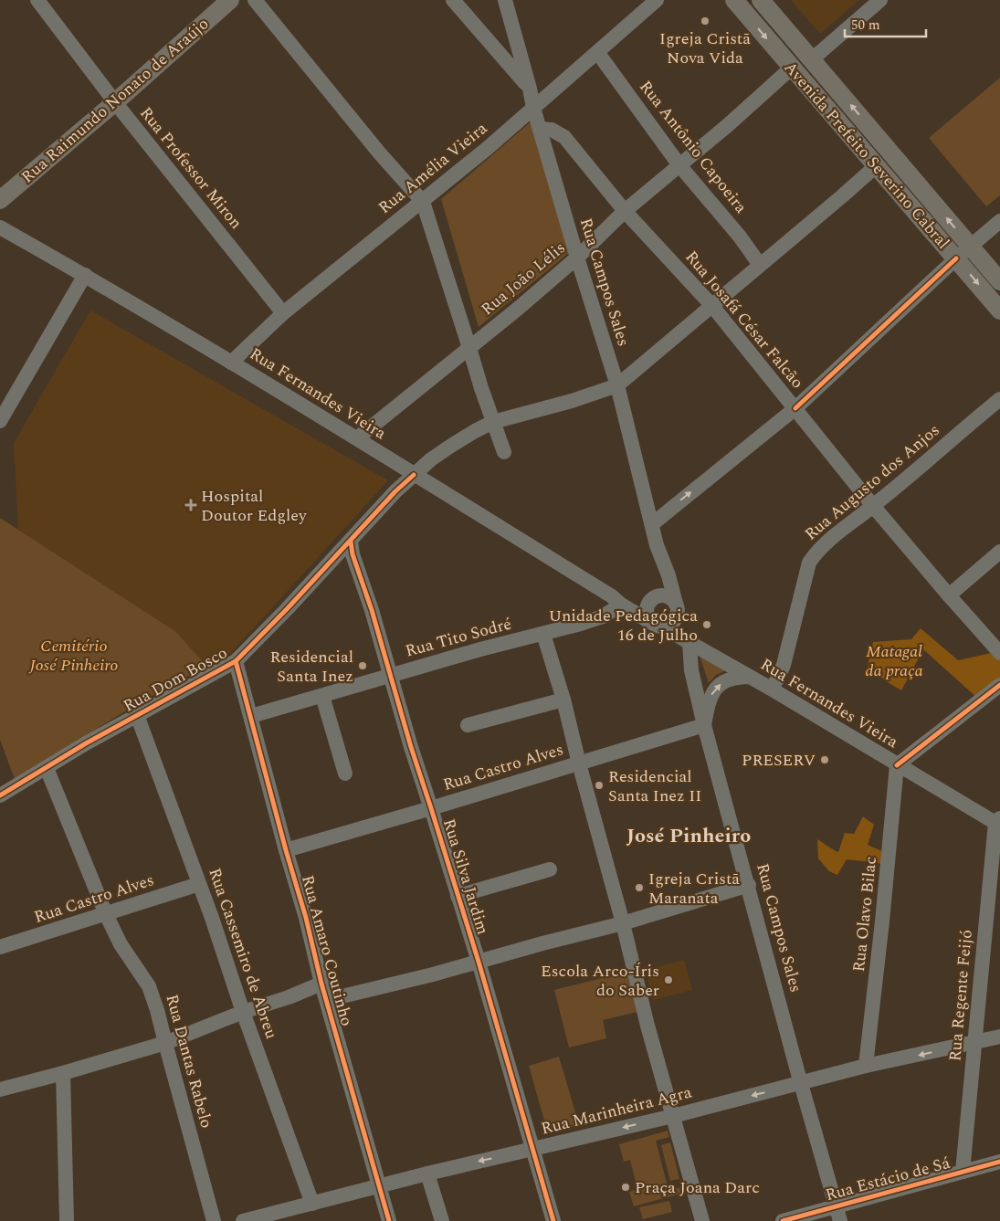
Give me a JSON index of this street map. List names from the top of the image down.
{
  "streets": {
    "main road": ["Rua Raimundo Nonato de Araújo", "Avenida Prefeito Severino Cabral"],
    "street": [
      "Rua Antônio Capoeira",
      "Rua Professor Miron",
      "Rua Amélia Vieira",
      "Rua João Lélis",
      "Rua Campos Sales",
      "Rua Josafá César Falcão",
      "Rua Fernandes Vieira",
      "Rua Augusto dos Anjos",
      "Rua Tito Sodré",
      "Rua Dom Bosco",
      "Rua Castro Alves",
      "Rua Silva Jardim",
      "Rua Olavo Bilac",
      "Rua Amaro Coutinho",
      "Rua Cassemiro de Abreu",
      "Rua Regente Feijó",
      "Rua Dantas Rabelo",
      "Rua Marinheira Agra",
      "Rua Estácio de Sá"
    ]
  },
  "crossings": [
    ["Rua Raimundo Nonato de Araújo", "Rua Professor Miron"],
    ["Rua Antônio Capoeira", "Rua Amélia Vieira"],
    ["Rua Antônio Capoeira", "Rua João Lélis"],
    ["Avenida Prefeito Severino Cabral", "Rua João Lélis"],
    ["Rua Professor Miron", "Rua Amélia Vieira"],
    ["Rua Amélia Vieira", "Rua Campos Sales"],
    ["Rua Amélia Vieira", "Rua Fernandes Vieira"],
    ["Rua João Lélis", "Rua Campos Sales"],
    ["Rua João Lélis", "Rua Josafá César Falcão"],
    ["Rua João Lélis", "Rua Fernandes Vieira"],
    ["Rua Campos Sales", "Rua Josafá César Falcão"],
    ["Rua Campos Sales", "Rua Fernandes Vieira"],
    ["Rua Campos Sales", "Rua Dom Bosco"],
    ["Rua Campos Sales", "Rua Castro Alves"],
    ["Rua Campos Sales", "Rua Marinheira Agra"],
    ["Rua Campos Sales", "Rua Estácio de Sá"],
    ["Rua Josafá César Falcão", "Rua Augusto dos Anjos"],
    ["Rua Fernandes Vieira", "Rua Augusto dos Anjos"],
    ["Rua Fernandes Vieira", "Rua Tito Sodré"],
    ["Rua Fernandes Vieira", "Rua Dom Bosco"],
    ["Rua Fernandes Vieira", "Rua Olavo Bilac"],
    ["Rua Fernandes Vieira", "Rua Regente Feijó"],
    ["Rua Tito Sodré", "Rua Silva Jardim"],
    ["Rua Tito Sodré", "Rua Amaro Coutinho"],
    ["Rua Dom Bosco", "Rua Silva Jardim"],
    ["Rua Dom Bosco", "Rua Amaro Coutinho"],
    ["Rua Dom Bosco", "Rua Cassemiro de Abreu"],
    ["Rua Dom Bosco", "Rua Dantas Rabelo"],
    ["Rua Castro Alves", "Rua Silva Jardim"],
    ["Rua Castro Alves", "Rua Amaro Coutinho"],
    ["Rua Castro Alves", "Rua Cassemiro de Abreu"],
    ["Rua Castro Alves", "Rua Dantas Rabelo"],
    ["Rua Silva Jardim", "Rua Marinheira Agra"],
    ["Rua Olavo Bilac", "Rua Marinheira Agra"],
    ["Rua Amaro Coutinho", "Rua Marinheira Agra"],
    ["Rua Cassemiro de Abreu", "Rua Marinheira Agra"],
    ["Rua Regente Feijó", "Rua Marinheira Agra"],
    ["Rua Regente Feijó", "Rua Estácio de Sá"]
  ],
  "one_way": ["Rua Marinheira Agra"],
  "districts": ["José Pinheiro"],
  "parks": ["Cemitério José Pinheiro", "Matagal da praça"],
  "places": {
    "other": [
      "Igreja Cristã Nova Vida",
      "Unidade Pedagógica 16 de Julho",
      "Residencial Santa Inez",
      "PRESERV",
      "Residencial Santa Inez II",
      "Igreja Cristã Maranata",
      "Escola Arco-Íris do Saber",
      "Praça Joana Darc"
    ],
    "health": ["Hospital Doutor Edgley"]
  },
  "scale_bar": "50 m"
}
